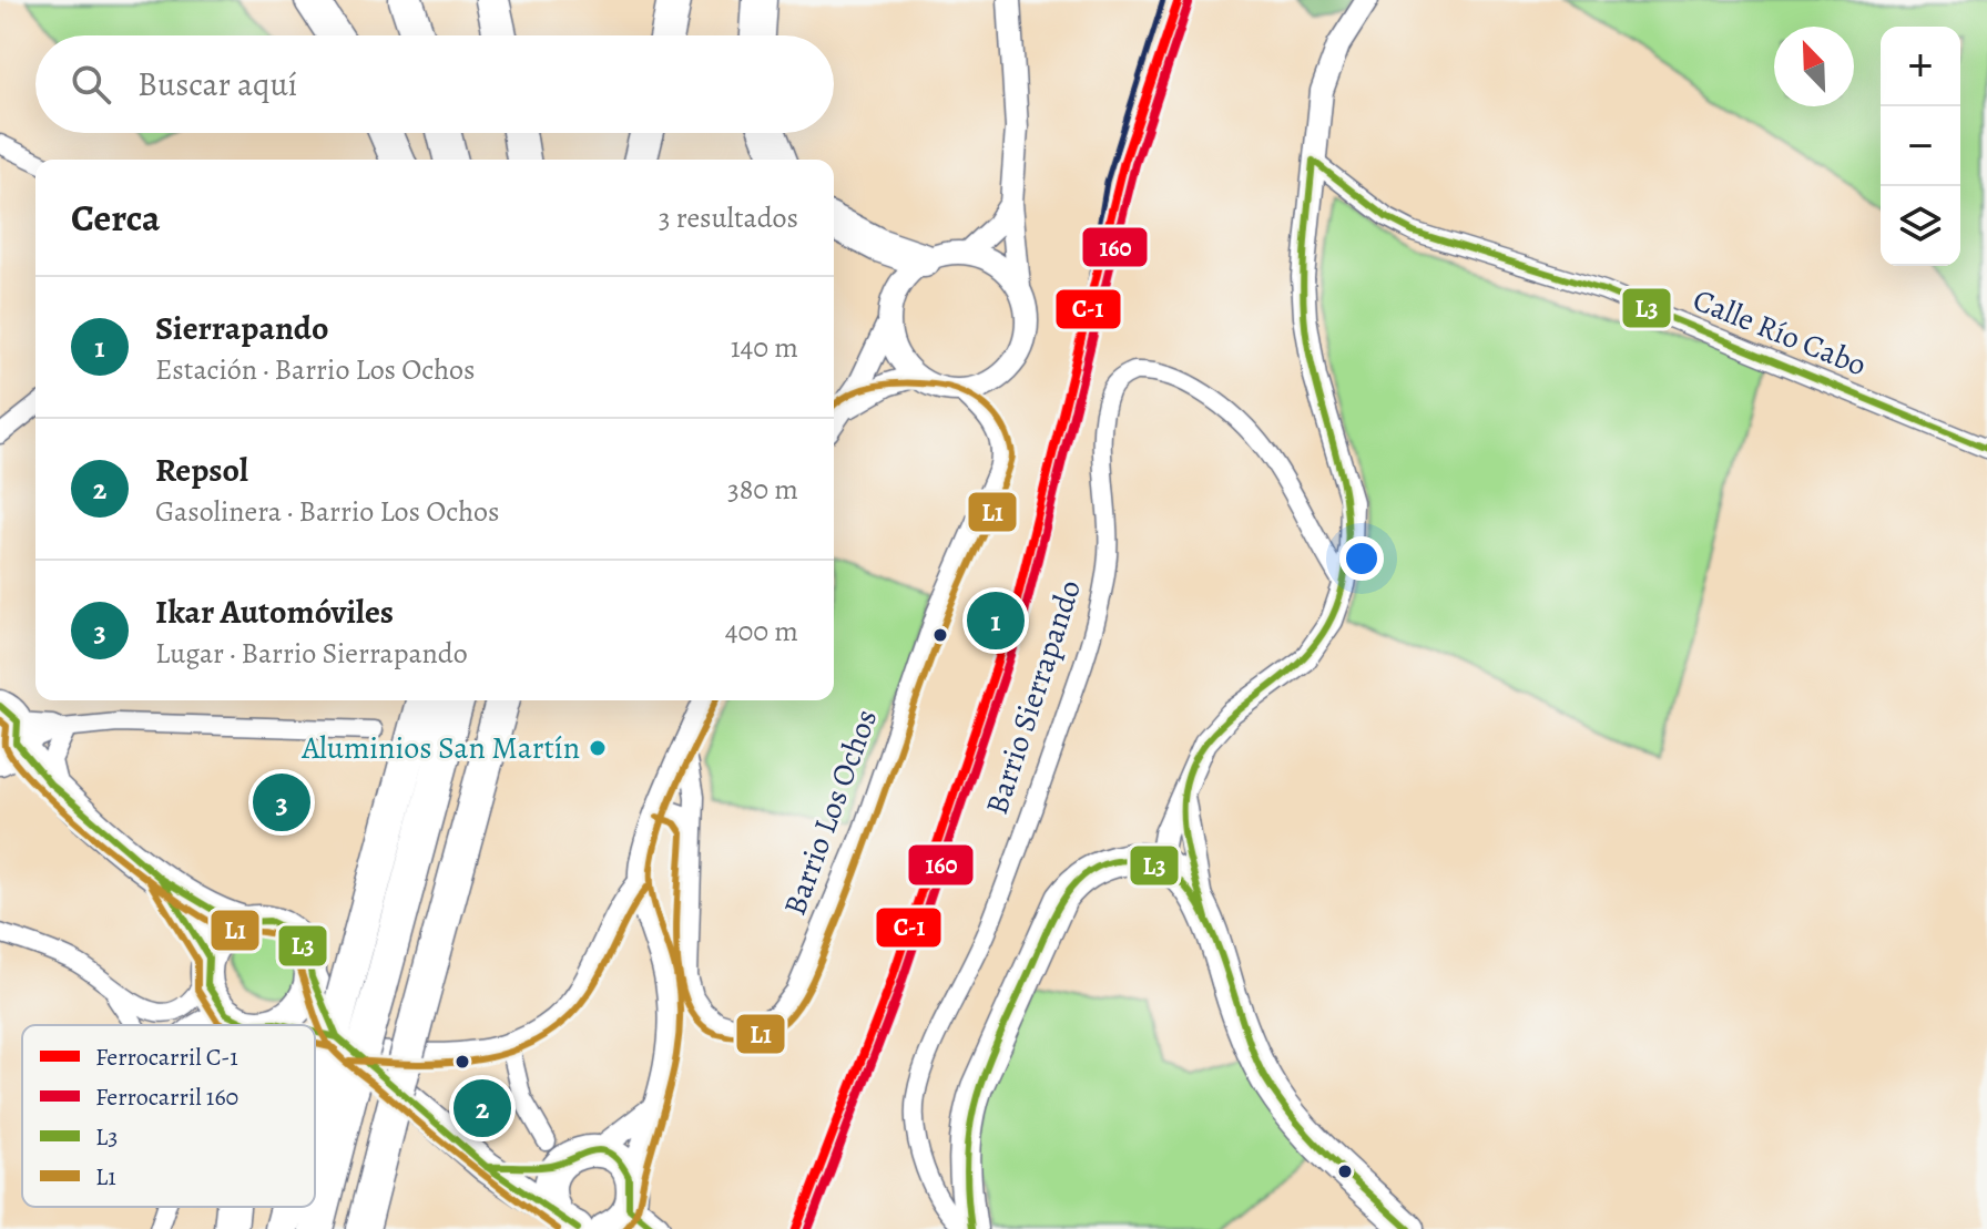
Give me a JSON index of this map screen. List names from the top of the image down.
{
  "streets": {
    "street": ["Calle Río Cabo", "Barrio Sierrapando", "Barrio Los Ochos"]
  },
  "places": ["Aluminios San Martín"],
  "lines": [
    "rail line C-1",
    "rail line 160",
    "transit line L3",
    "transit line L1"
  ],
  "legend": [
    "Ferrocarril C-1",
    "Ferrocarril 160",
    "L3",
    "L1"
  ],
  "north": "top left",
  "page": {
    "map_buttons": ["+", "−"],
    "search": "Buscar aquí",
    "heading": ["Cerca", "3 resultados"],
    "list": [
      {
        "mark": "1",
        "name": "Sierrapando",
        "note": "Estación · Barrio Los Ochos",
        "value": "140 m"
      },
      {
        "mark": "2",
        "name": "Repsol",
        "note": "Gasolinera · Barrio Los Ochos",
        "value": "380 m"
      },
      {
        "mark": "3",
        "name": "Ikar Automóviles",
        "note": "Lugar · Barrio Sierrapando",
        "value": "400 m"
      }
    ],
    "pins": ["1", "3", "2"]
  }
}
